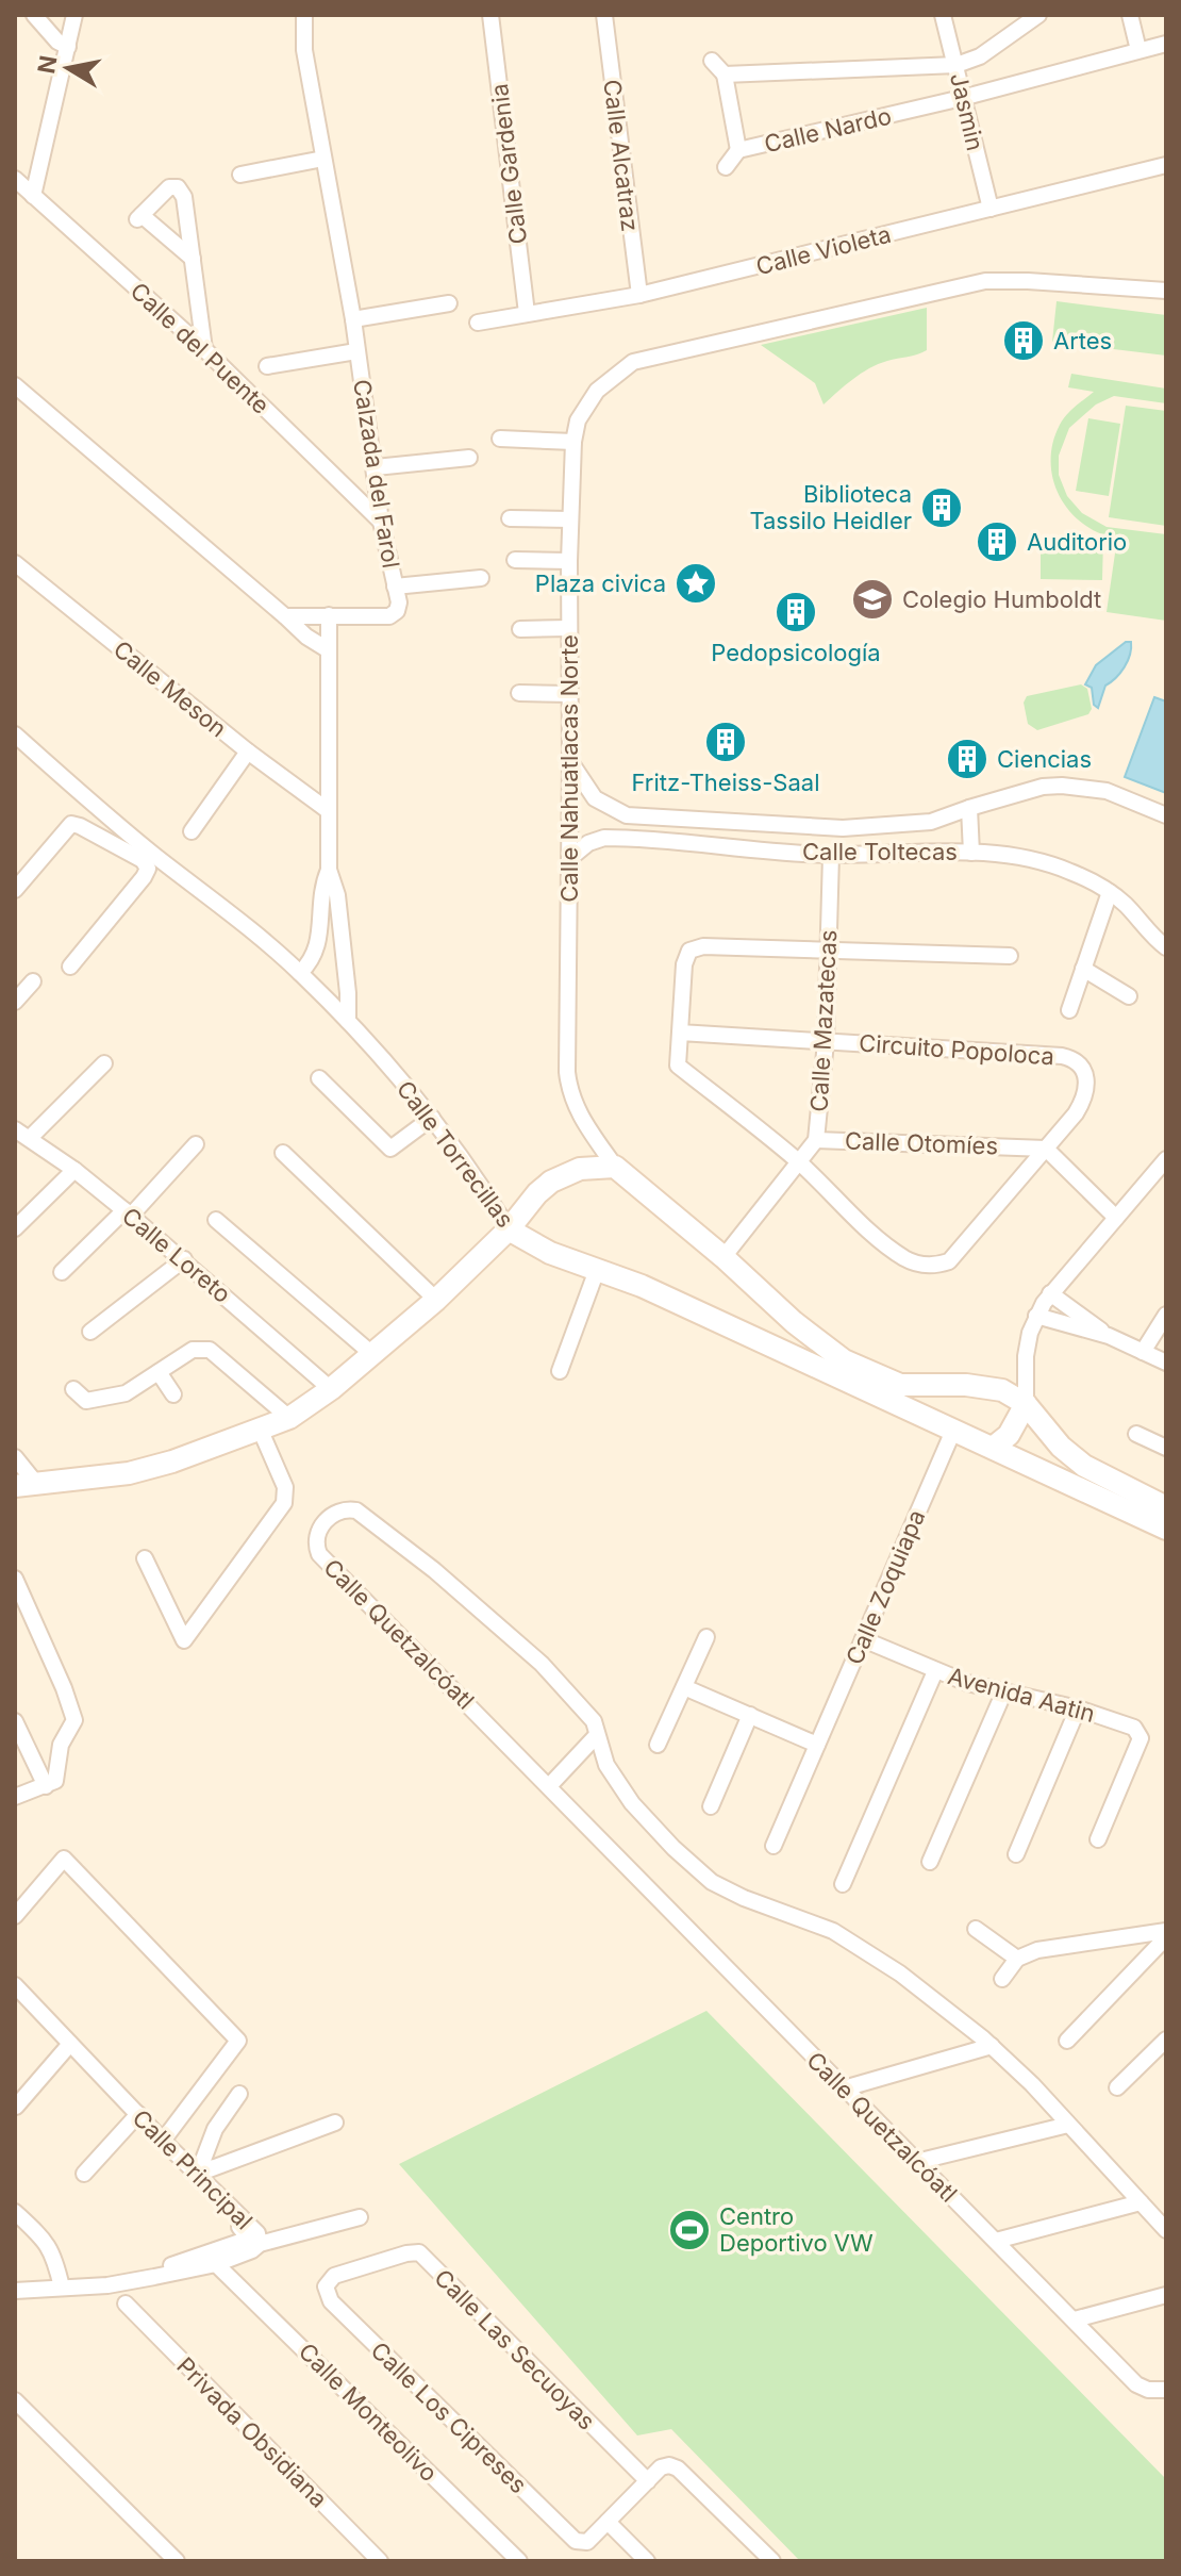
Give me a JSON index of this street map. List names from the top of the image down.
{
  "streets": {
    "street": [
      "Jasmin",
      "Calle Nardo",
      "Calle Alcatraz",
      "Calle Gardenia",
      "Calle Violeta",
      "Calle del Puente",
      "Calzada del Farol",
      "Calle Meson",
      "Calle Nahuatlacas Norte",
      "Calle Toltecas",
      "Calle Mazatecas",
      "Circuito Popoloca",
      "Calle Otomíes",
      "Calle Torrecillas",
      "Calle Loreto",
      "Calle Zoquiapa",
      "Calle Quetzalcóatl",
      "Avenida Aatin",
      "Calle Principal",
      "Calle Las Secuoyas",
      "Calle Monteolivo",
      "Calle Los Cipreses",
      "Privada Obsidiana"
    ]
  },
  "crossings": [
    ["Jasmin", "Calle Nardo"],
    ["Jasmin", "Calle Violeta"],
    ["Calle Alcatraz", "Calle Violeta"],
    ["Calle Gardenia", "Calle Violeta"],
    ["Calle del Puente", "Calzada del Farol"],
    ["Calle Nahuatlacas Norte", "Calle Toltecas"],
    ["Calle Toltecas", "Calle Mazatecas"],
    ["Calle Mazatecas", "Circuito Popoloca"],
    ["Calle Mazatecas", "Calle Otomíes"],
    ["Circuito Popoloca", "Calle Otomíes"],
    ["Calle Torrecillas", "Calle Zoquiapa"],
    ["Calle Zoquiapa", "Avenida Aatin"],
    ["Calle Principal", "Calle Monteolivo"],
    ["Calle Las Secuoyas", "Calle Los Cipreses"]
  ],
  "places": {
    "building": [
      "Artes",
      "Biblioteca Tassilo Heidler",
      "Auditorio",
      "Pedopsicología",
      "Fritz-Theiss-Saal",
      "Ciencias"
    ],
    "place": ["Plaza civica"],
    "school or university": ["Colegio Humboldt"],
    "sports": ["Centro Deportivo VW"]
  },
  "north": "left"
}
